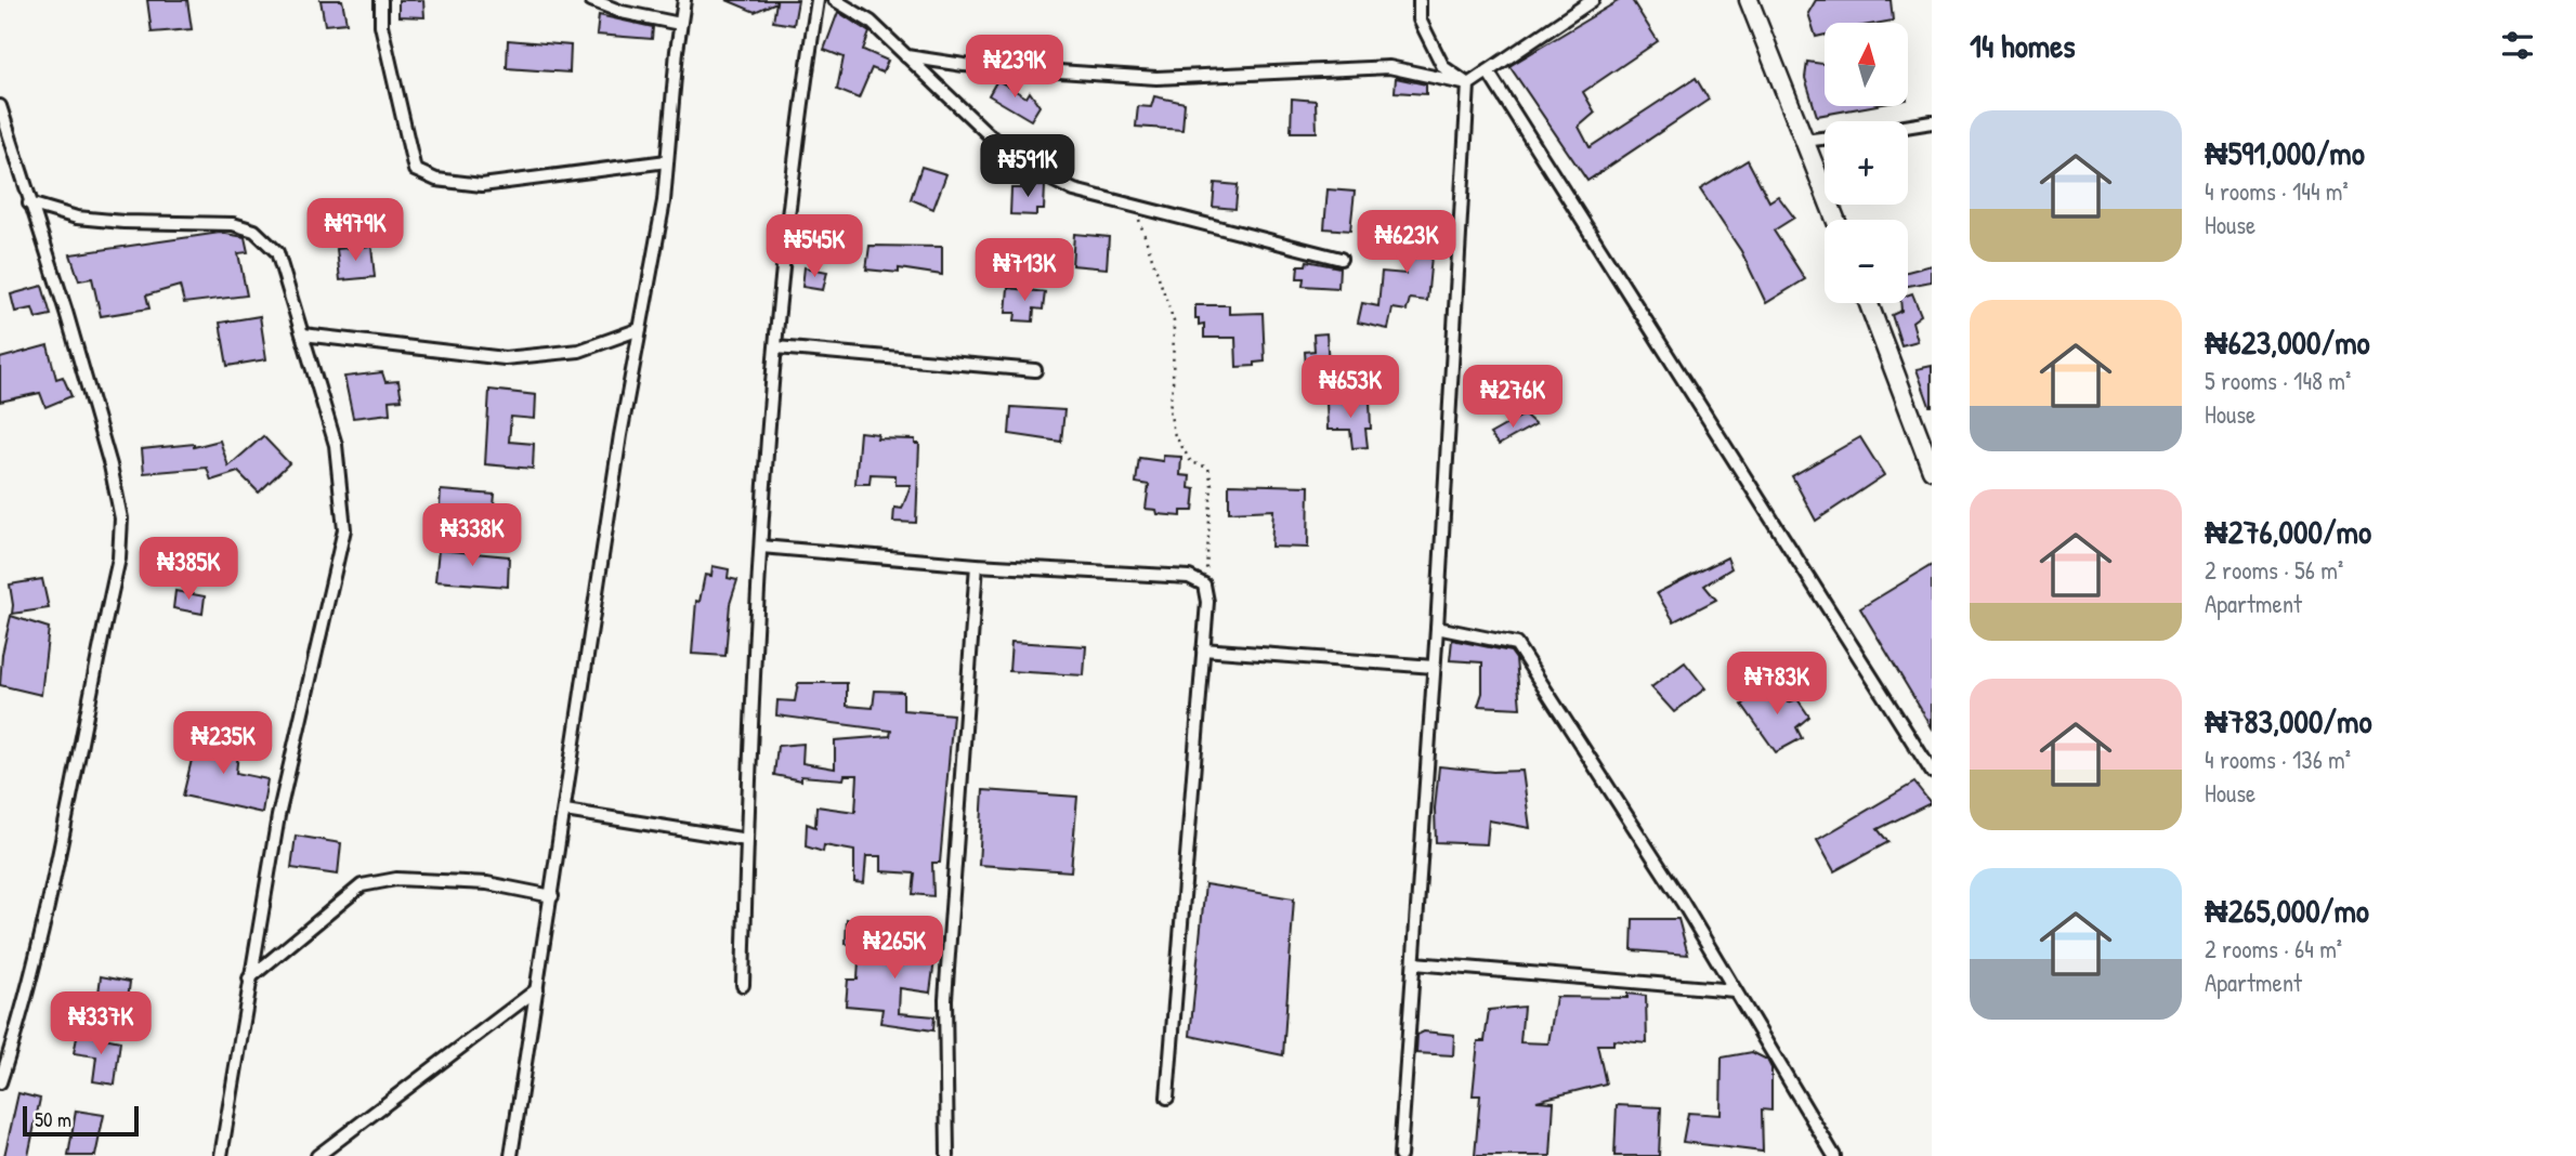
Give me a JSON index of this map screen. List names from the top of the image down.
{
  "scale_bar": "50 m",
  "north": "top",
  "page": {
    "heading": "14 homes",
    "map_buttons": ["+", "−"],
    "price": [
      "₦239K",
      "₦591K",
      "₦979K",
      "₦623K",
      "₦545K",
      "₦713K",
      "₦653K",
      "₦276K",
      "₦338K",
      "₦385K",
      "₦783K",
      "₦235K",
      "₦265K",
      "₦337K"
    ],
    "list": [
      {
        "name": "₦591,000/mo",
        "note": "4 rooms · 144 m² · House"
      },
      {
        "name": "₦623,000/mo",
        "note": "5 rooms · 148 m² · House"
      },
      {
        "name": "₦276,000/mo",
        "note": "2 rooms · 56 m² · Apartment"
      },
      {
        "name": "₦783,000/mo",
        "note": "4 rooms · 136 m² · House"
      },
      {
        "name": "₦265,000/mo",
        "note": "2 rooms · 64 m² · Apartment"
      }
    ],
    "scale": "50 m"
  }
}
